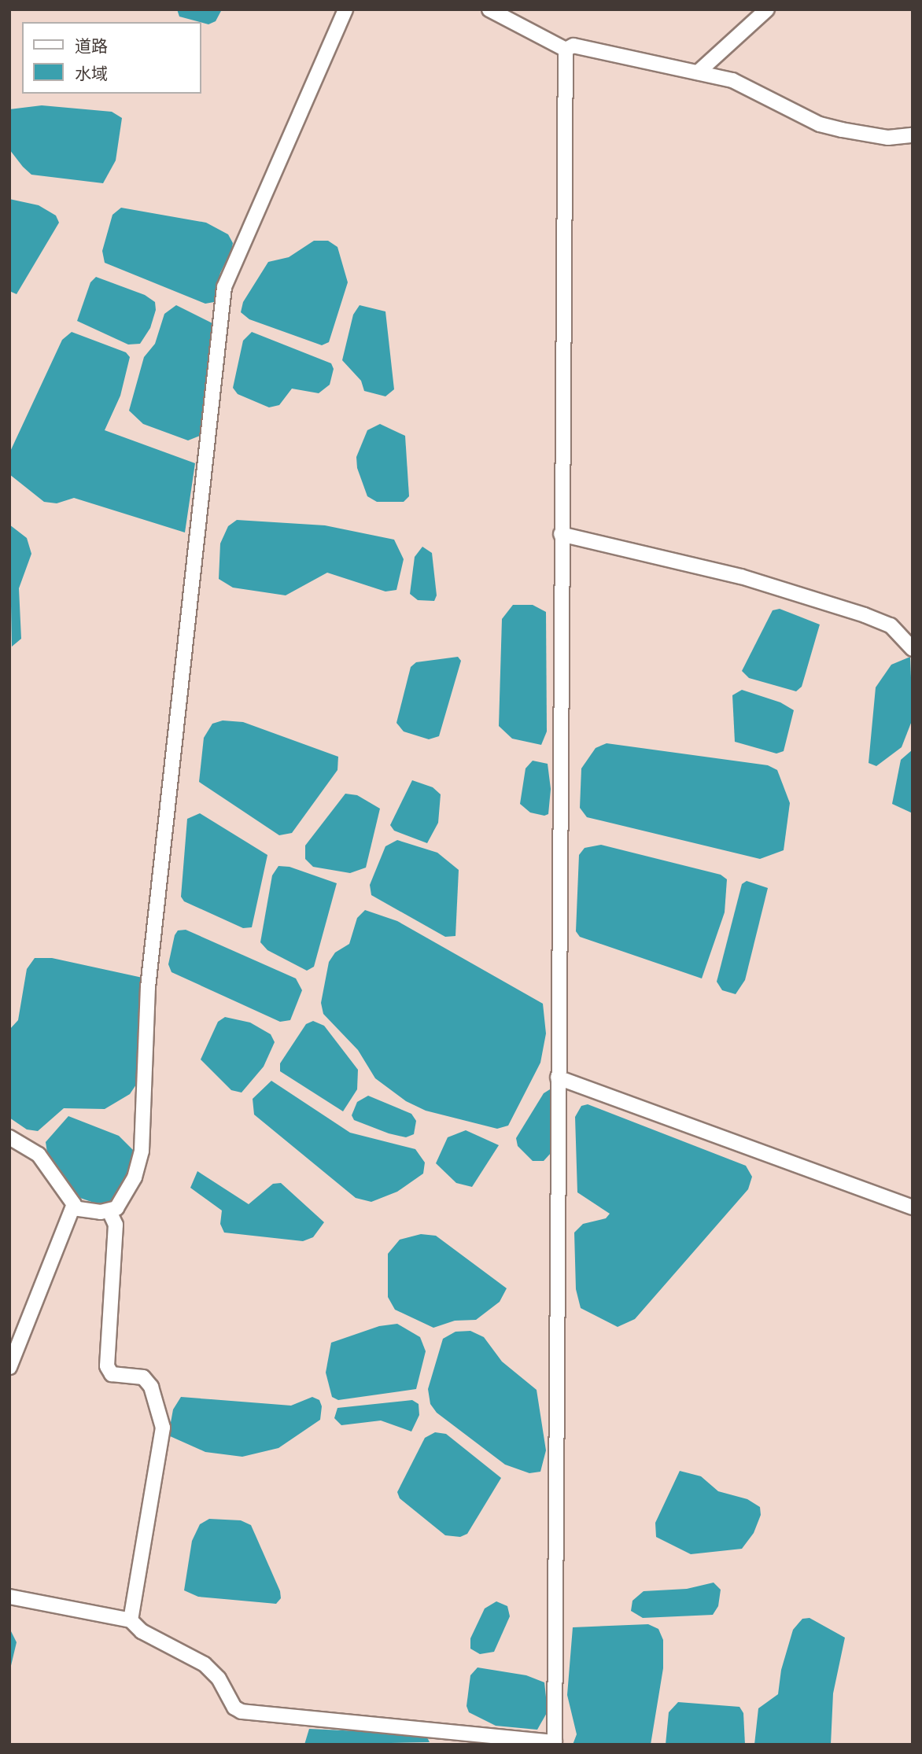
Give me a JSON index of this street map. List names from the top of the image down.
{
  "legend": ["道路", "水域"]
}
